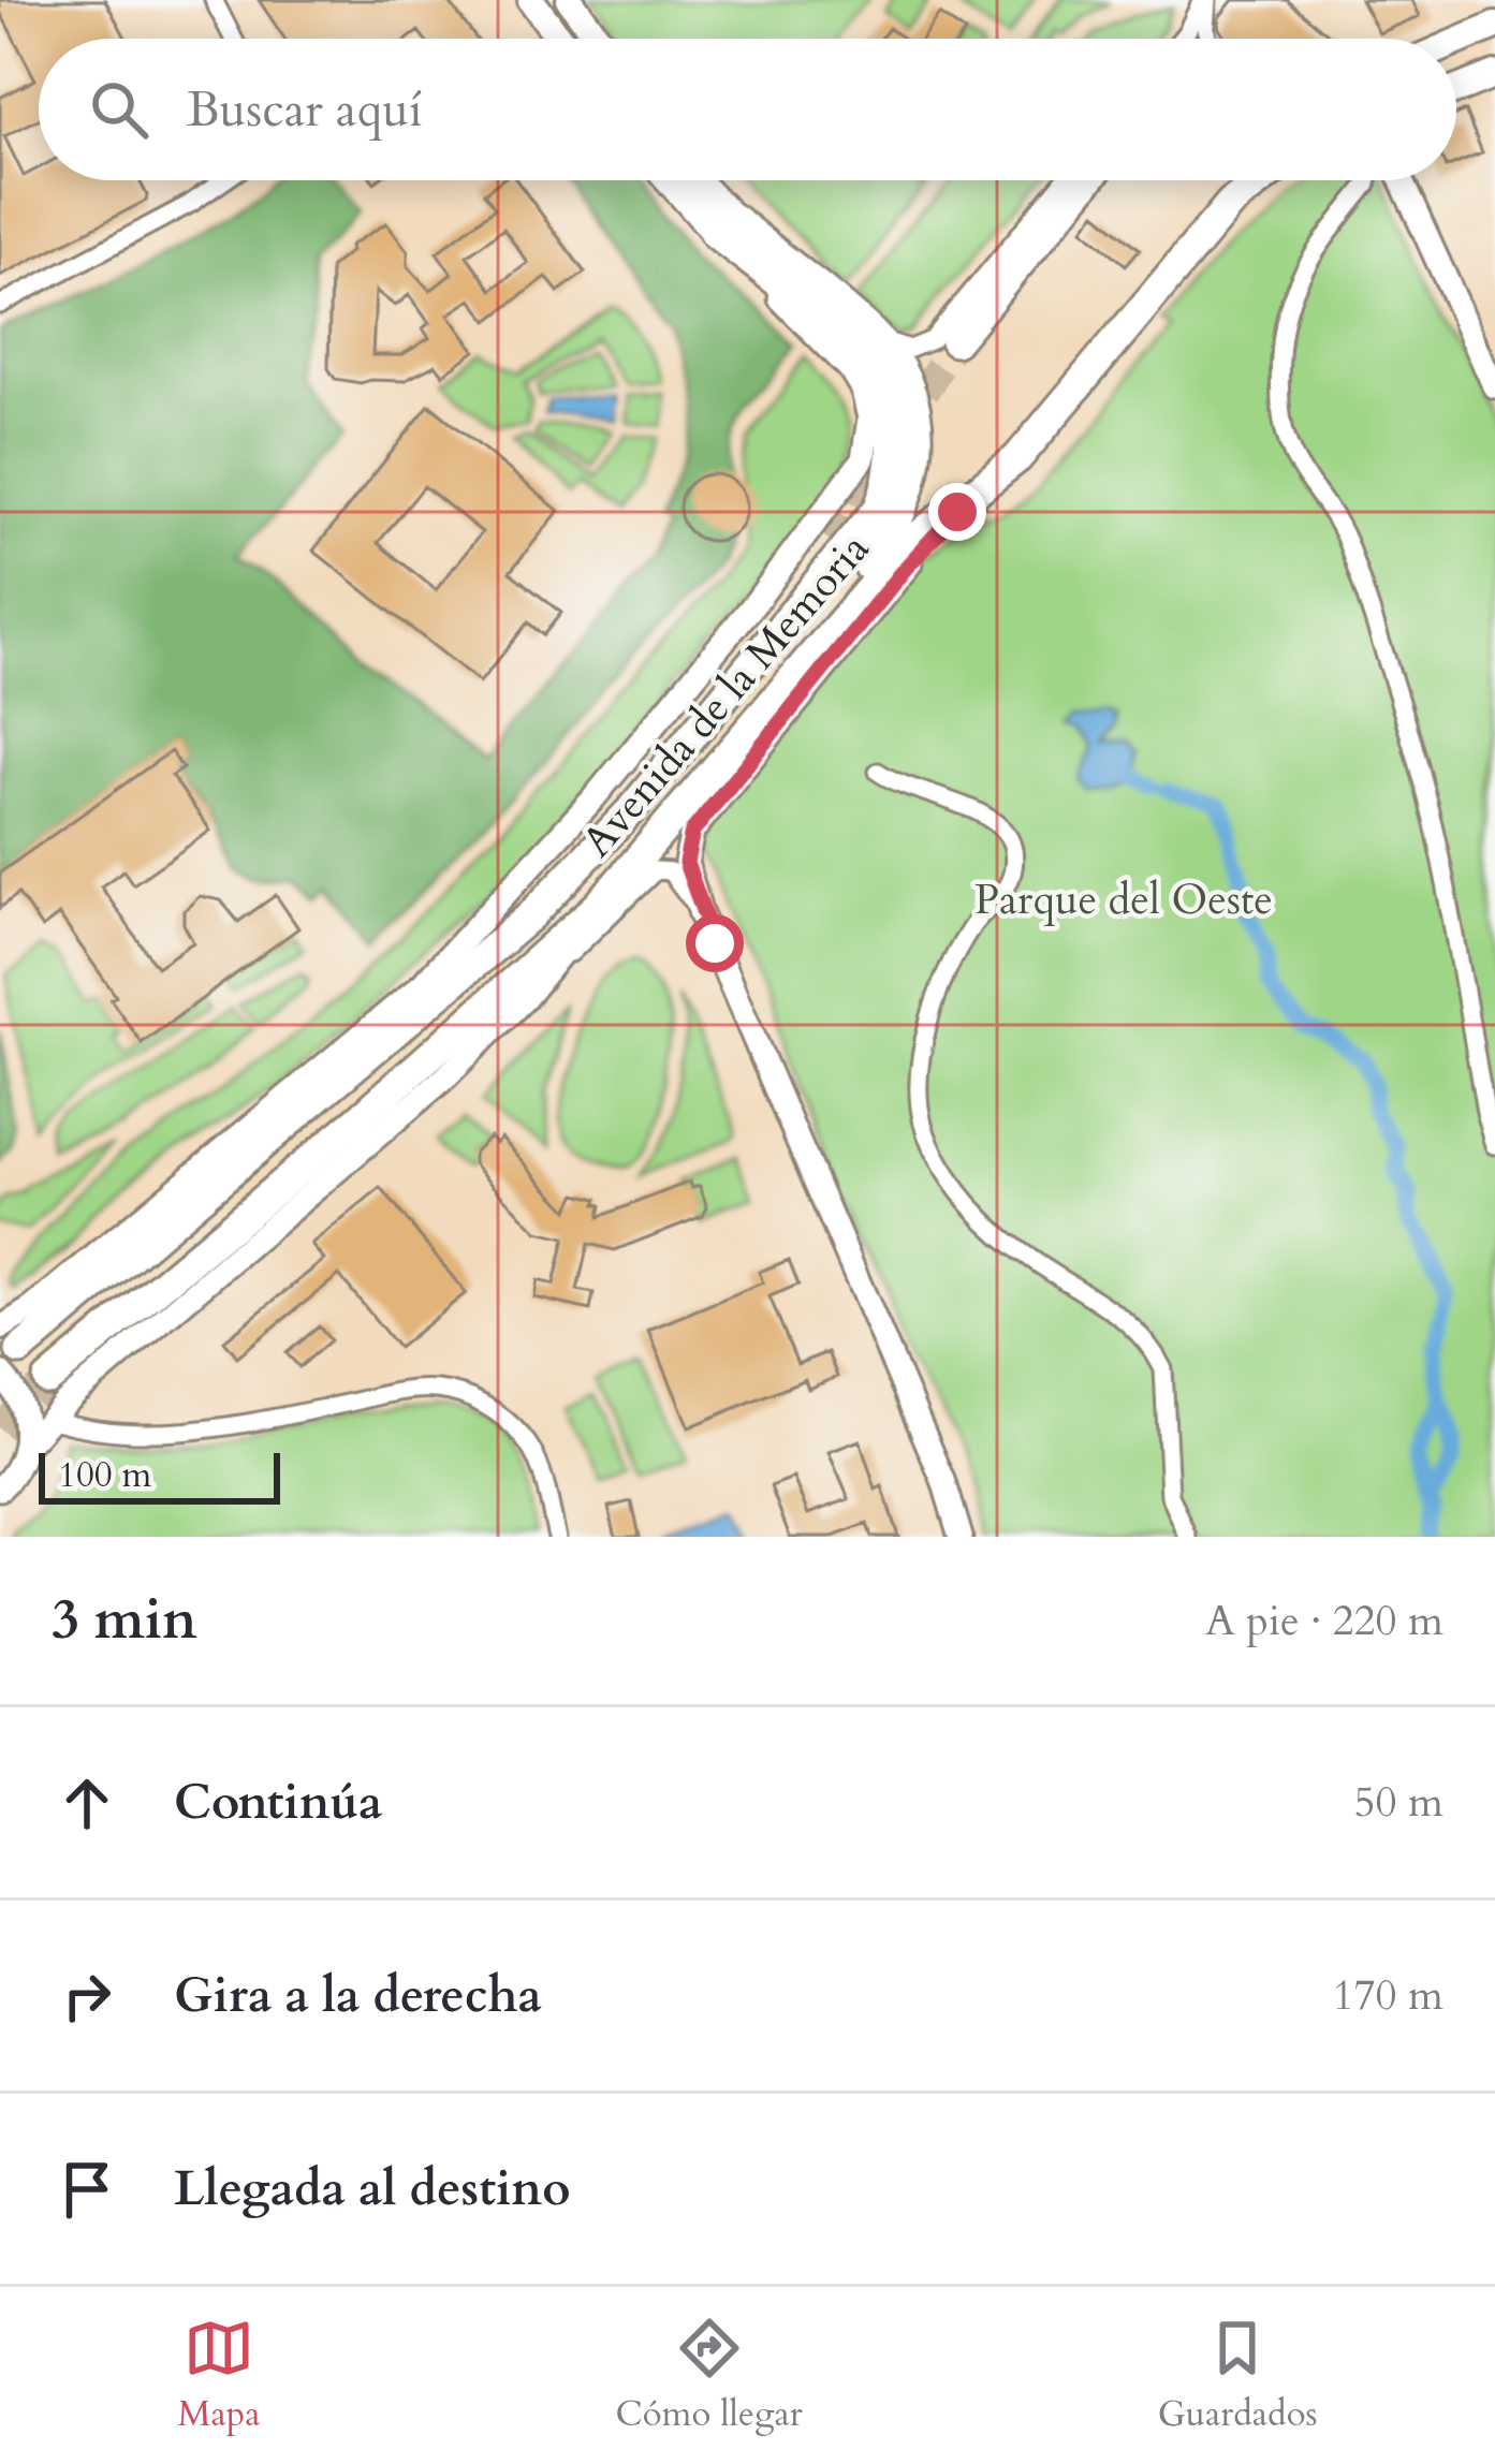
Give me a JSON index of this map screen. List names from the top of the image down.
{
  "streets": {
    "highway": ["Avenida de la Memoria"]
  },
  "parks": ["Parque del Oeste"],
  "scale_bar": "100 m",
  "page": {
    "search": "Buscar aquí",
    "scale": "100 m",
    "heading": ["3 min", "A pie · 220 m"],
    "list": [
      ["Continúa", "50 m"],
      ["Gira a la derecha", "170 m"],
      "Llegada al destino"
    ],
    "nav": ["Mapa", "Cómo llegar", "Guardados"]
  }
}
